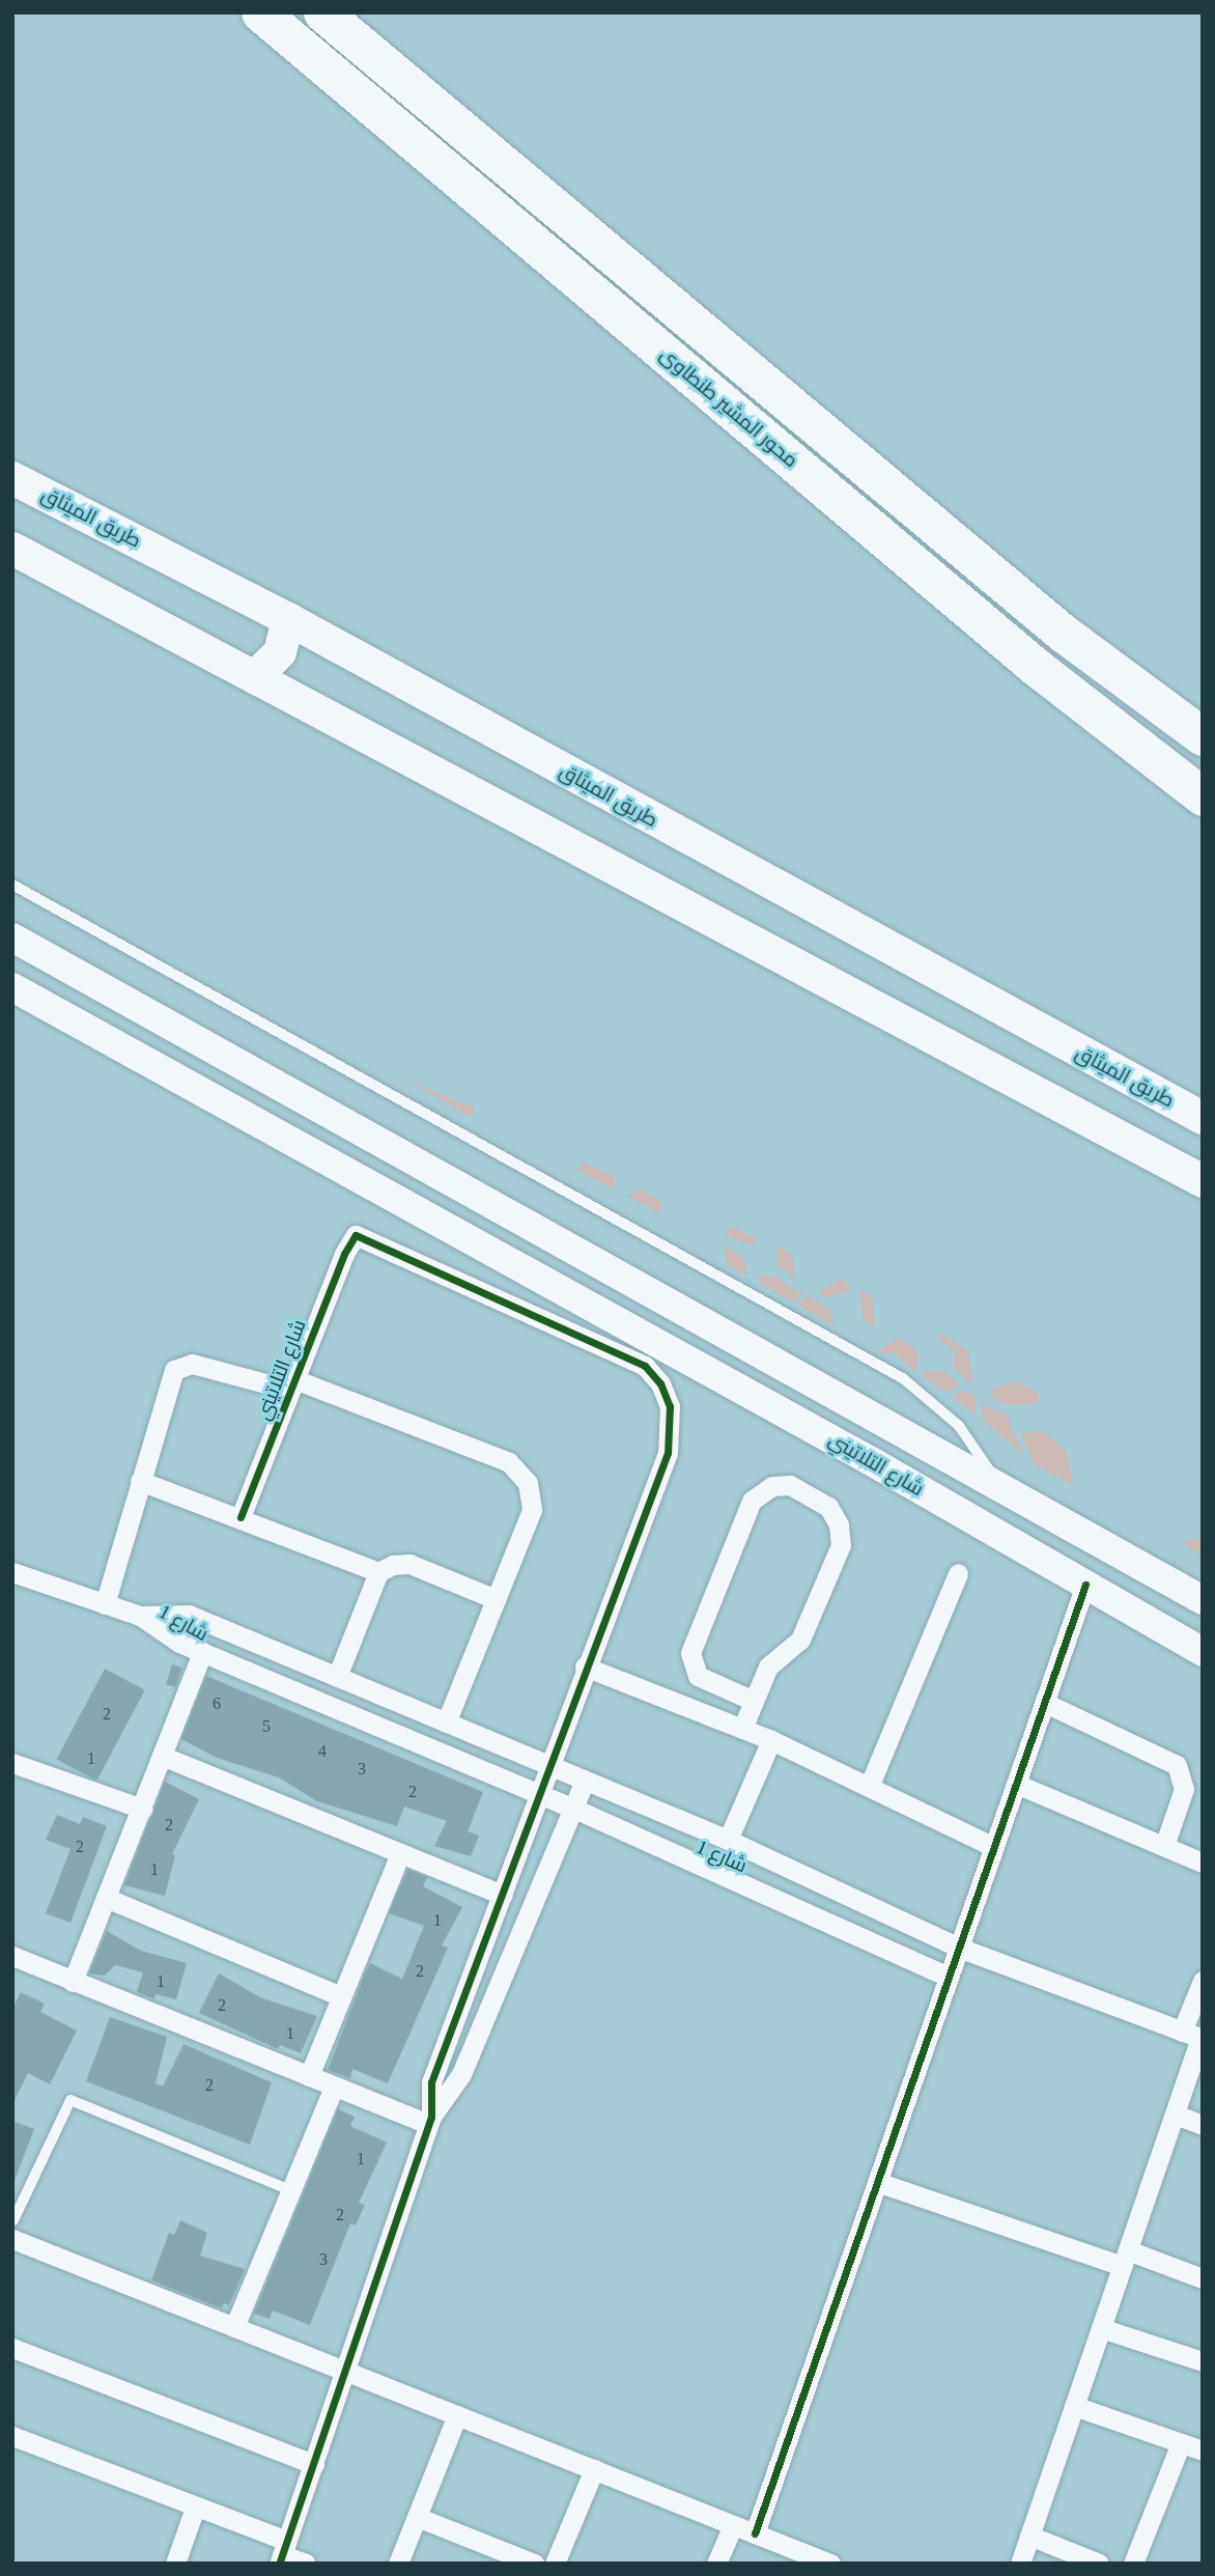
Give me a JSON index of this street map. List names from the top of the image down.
{
  "streets": {
    "highway": ["محور المشير طنطاوى"],
    "main road": ["طريق الميثاق", "شارع التلاتيني"],
    "street": ["شارع 1"]
  },
  "house_numbers": [
    "6",
    "2",
    "5",
    "4",
    "1",
    "3",
    "2",
    "2",
    "2",
    "1",
    "1",
    "2",
    "1",
    "2",
    "1",
    "2",
    "1",
    "2",
    "3"
  ]
}
